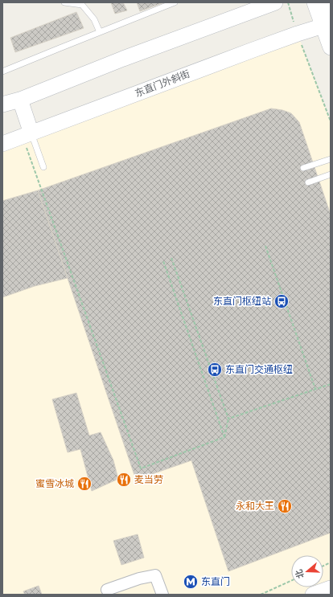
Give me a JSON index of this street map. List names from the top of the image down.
{
  "streets": {
    "main road": ["东直门外斜街"]
  },
  "places": {
    "bus stop": ["东直门枢纽站", "东直门交通枢纽"],
    "restaurant": ["麦当劳", "蜜雪冰城", "永和大王"],
    "metro station": ["东直门"]
  },
  "north": "left"
}
